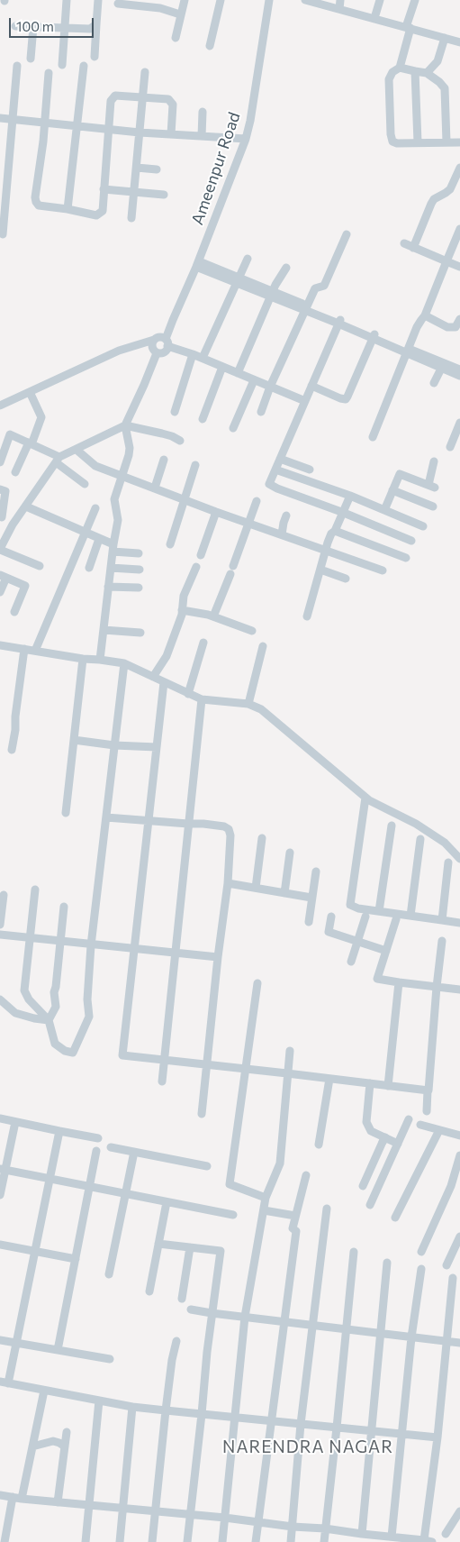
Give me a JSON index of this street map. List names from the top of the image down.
{
  "streets": {
    "street": ["Ameenpur Road"]
  },
  "districts": ["NARENDRA NAGAR"],
  "scale_bar": "100 m"
}
